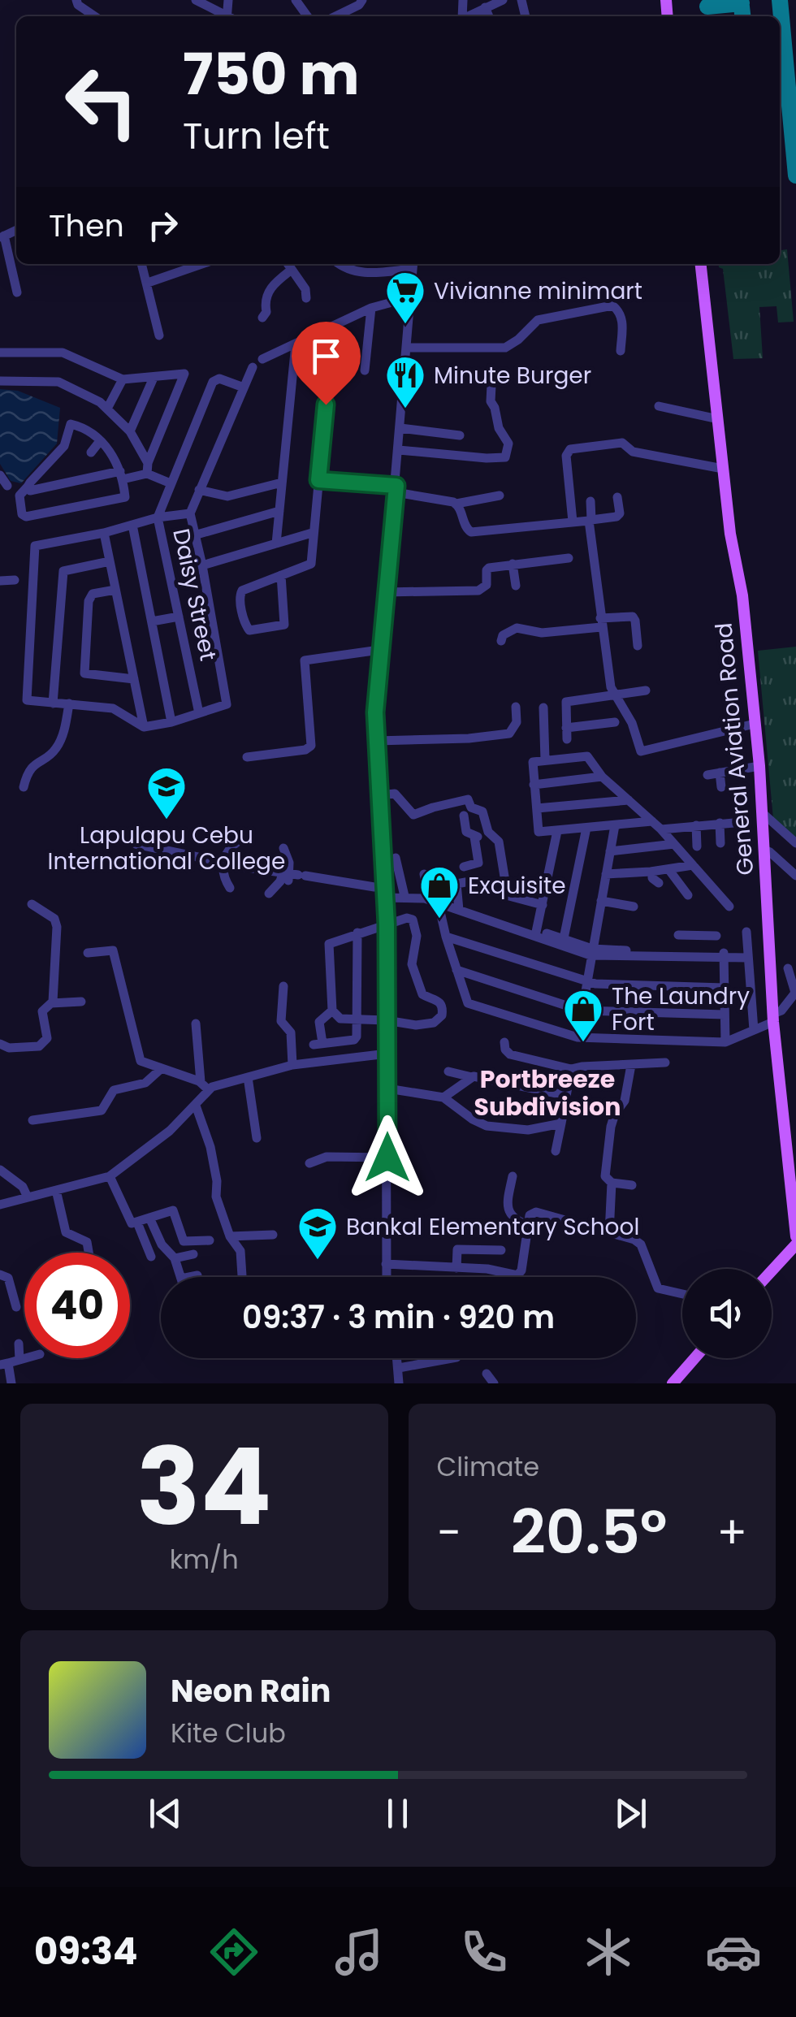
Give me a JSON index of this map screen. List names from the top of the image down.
{
  "streets": {
    "main road": ["General Aviation Road"],
    "street": ["Daisy Street"]
  },
  "districts": ["Portbreeze Subdivision"],
  "places": {
    "supermarket": ["Vivianne minimart"],
    "restaurant": ["Minute Burger"],
    "school or university": ["Lapulapu Cebu International College", "Bankal Elementary School"],
    "shop": ["Exquisite", "The Laundry Fort"]
  },
  "page": {
    "turn": ["750 m", "Turn left"],
    "then": "Then",
    "limit": "40",
    "trip": "09:37 · 3 min · 920 m",
    "tile": [
      ["34", "km/h"],
      "Climate"
    ],
    "heat": ["−", "20.5°", "+"],
    "song": ["Neon Rain", "Kite Club"],
    "tabs": "09:34"
  }
}
